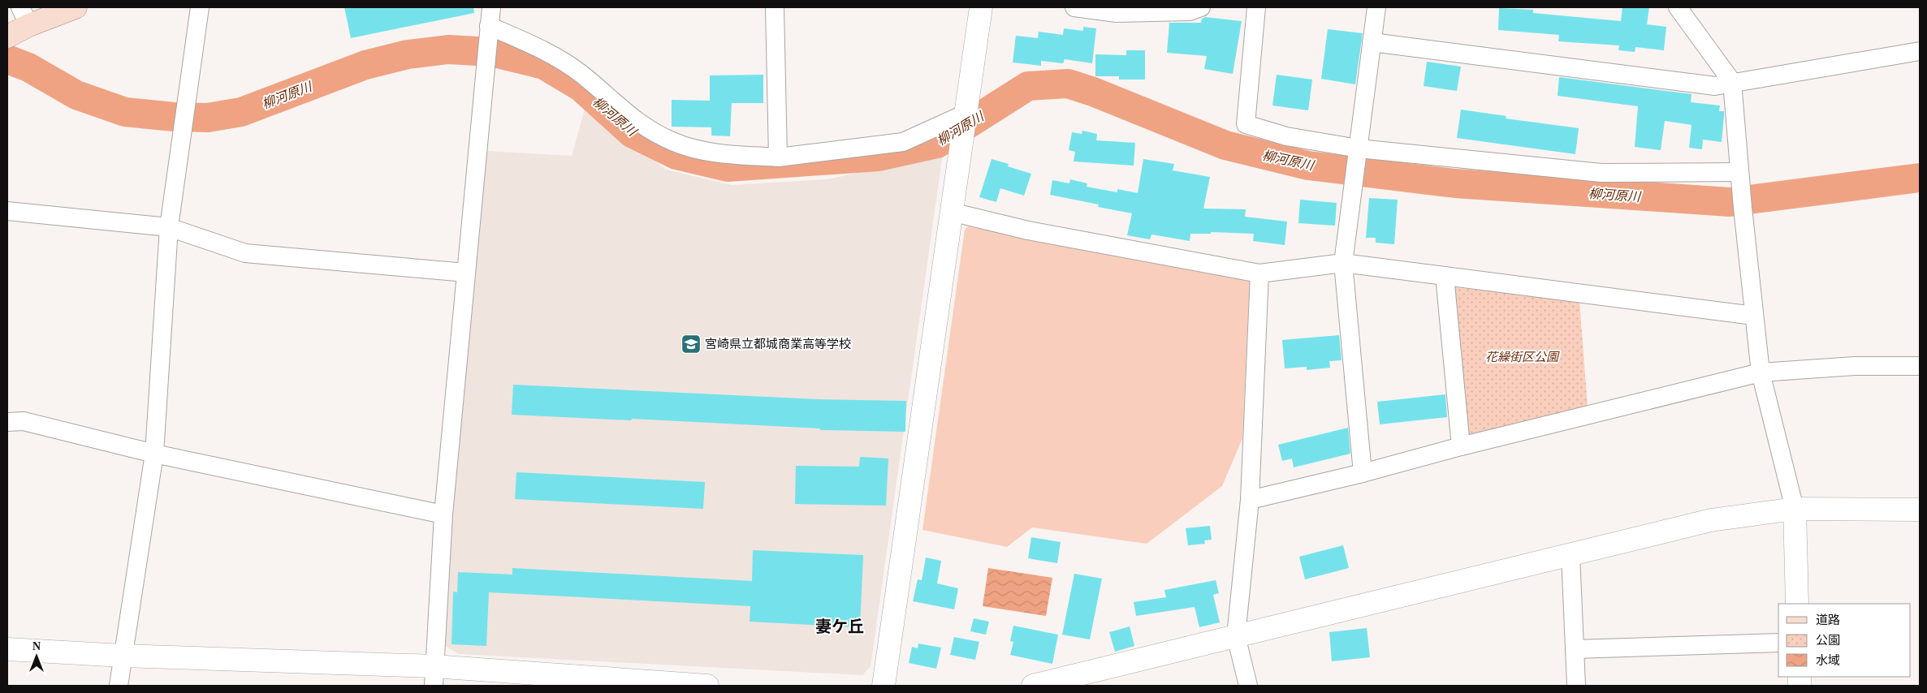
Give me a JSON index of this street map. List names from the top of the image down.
{
  "districts": ["妻ケ丘"],
  "water": ["柳河原川"],
  "parks": ["花繰街区公園"],
  "places": {
    "school or university": ["宮崎県立都城商業高等学校"]
  },
  "legend": ["道路", "公園", "水域"],
  "north": "top"
}
